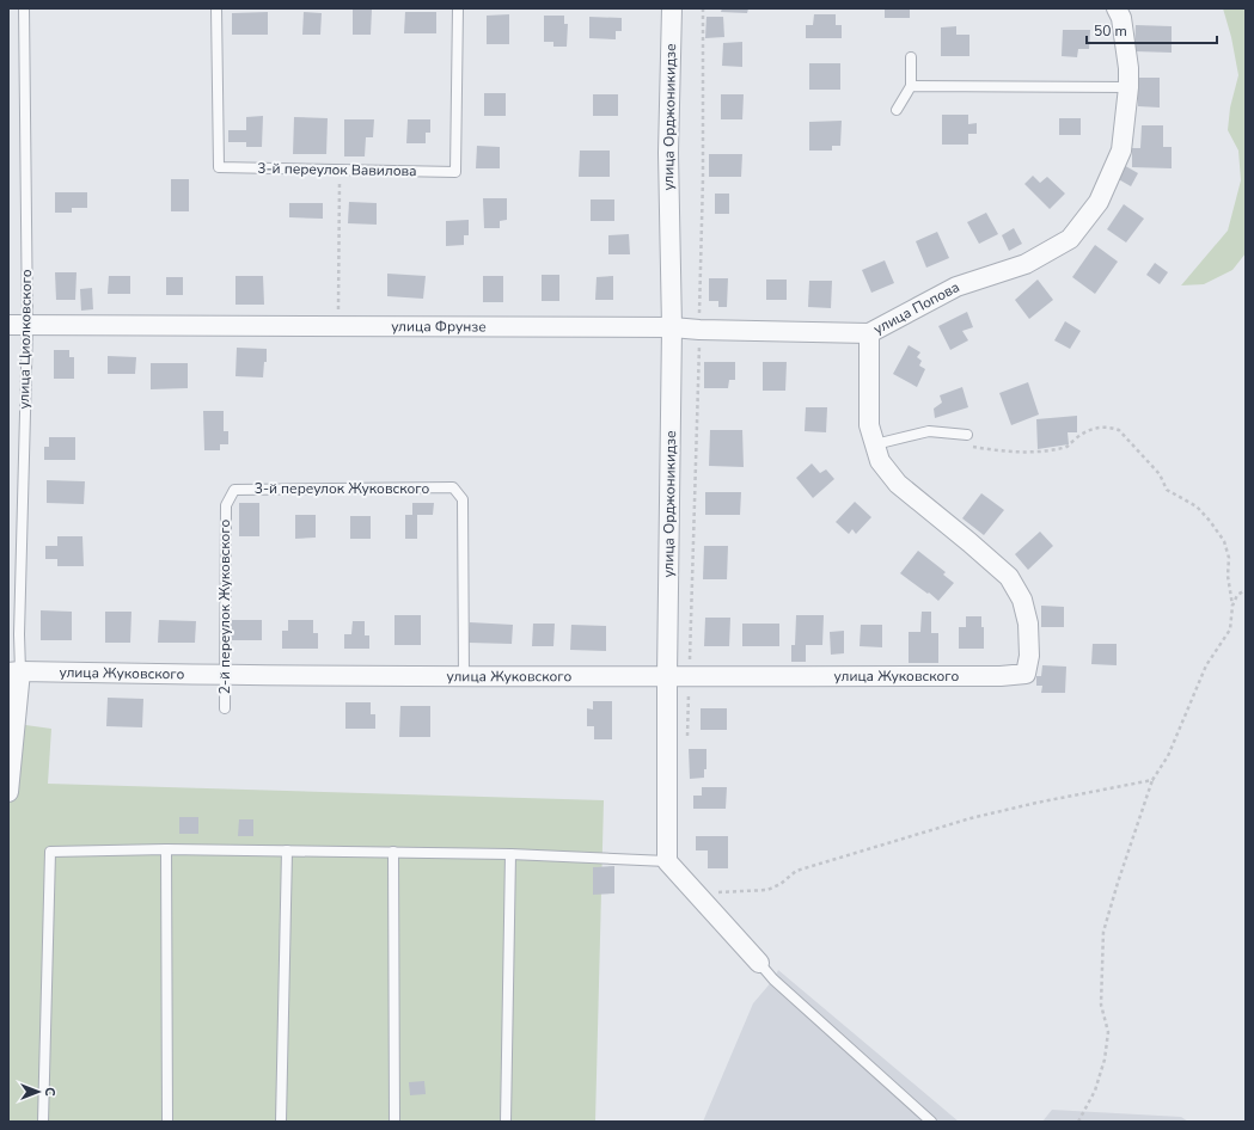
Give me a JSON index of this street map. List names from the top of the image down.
{
  "streets": {
    "street": [
      "улица Орджоникидзе",
      "улица Попова",
      "улица Фрунзе",
      "улица Жуковского"
    ],
    "lane": [
      "3-й переулок Вавилова",
      "улица Циолковского",
      "3-й переулок Жуковского",
      "2-й переулок Жуковского"
    ]
  },
  "crossings": [
    ["улица Орджоникидзе", "улица Фрунзе"],
    ["улица Орджоникидзе", "улица Жуковского"],
    ["улица Попова", "улица Фрунзе"],
    ["улица Попова", "улица Жуковского"],
    ["улица Фрунзе", "улица Циолковского"],
    ["улица Циолковского", "улица Жуковского"],
    ["3-й переулок Жуковского", "2-й переулок Жуковского"],
    ["3-й переулок Жуковского", "улица Жуковского"],
    ["2-й переулок Жуковского", "улица Жуковского"]
  ],
  "scale_bar": "50 m",
  "north": "right"
}
